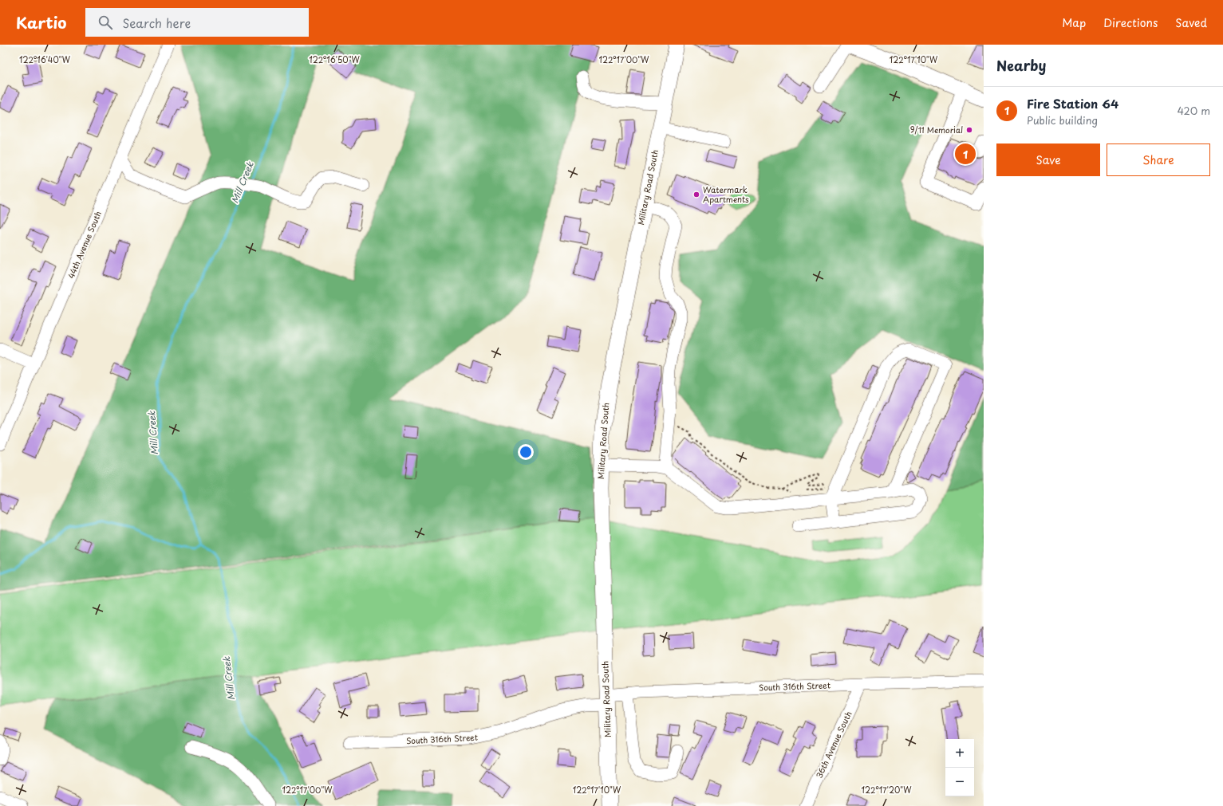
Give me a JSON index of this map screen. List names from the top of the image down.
{
  "streets": {
    "main road": ["Military Road South"],
    "street": ["44th Avenue South", "South 316th Street", "36th Avenue South"]
  },
  "crossings": [
    ["Military Road South", "South 316th Street"],
    ["South 316th Street", "36th Avenue South"]
  ],
  "water": ["Mill Creek"],
  "places": ["9/11 Memorial", "Watermark Apartments"],
  "page": {
    "header": "Kartio",
    "search": "Search here",
    "nav": ["Map", "Directions", "Saved"],
    "heading": "Nearby",
    "list": [
      {
        "mark": "1",
        "name": "Fire Station 64",
        "note": "Public building",
        "value": "420 m"
      }
    ],
    "buttons": ["Save", "Share"],
    "pins": "1",
    "map_buttons": ["+", "−"]
  },
  "coordinates": [
    "122°16'50\"W",
    "122°17'00\"W",
    "122°17'10\"W",
    "122°16'40\"W",
    "122°17'20\"W"
  ]
}
